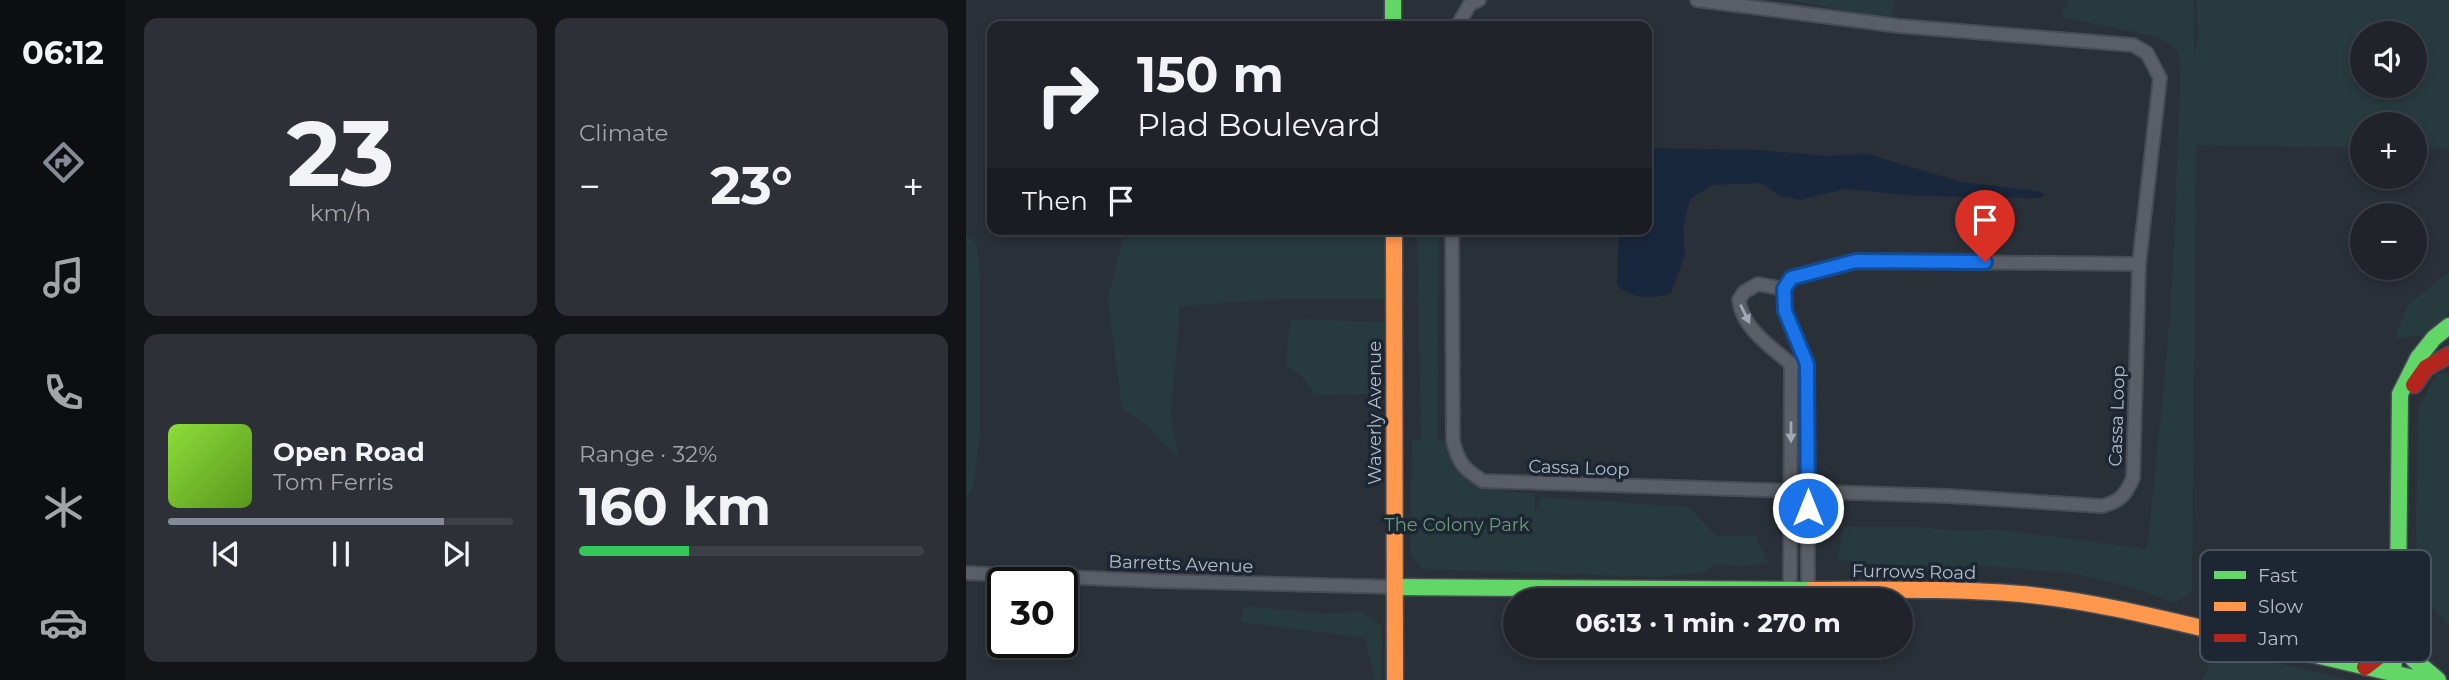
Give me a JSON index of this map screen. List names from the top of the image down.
{
  "streets": {
    "main road": ["Waverly Avenue", "Furrows Road"],
    "street": ["Cassa Loop", "Barretts Avenue"]
  },
  "crossings": [
    ["Waverly Avenue", "Barretts Avenue"],
    ["Waverly Avenue", "Furrows Road"],
    ["Barretts Avenue", "Furrows Road"]
  ],
  "parks": ["The Colony Park"],
  "legend": ["Fast", "Slow", "Jam"],
  "page": {
    "tabs": "06:12",
    "tile": [
      ["23", "km/h"],
      "Climate",
      ["Range · 32%", "160 km"]
    ],
    "map_buttons": ["+", "−"],
    "turn": ["150 m", "Plad Boulevard"],
    "heat": ["−", "23°", "+"],
    "then": "Then",
    "song": ["Open Road", "Tom Ferris"],
    "limit": "30",
    "trip": "06:13 · 1 min · 270 m"
  }
}
